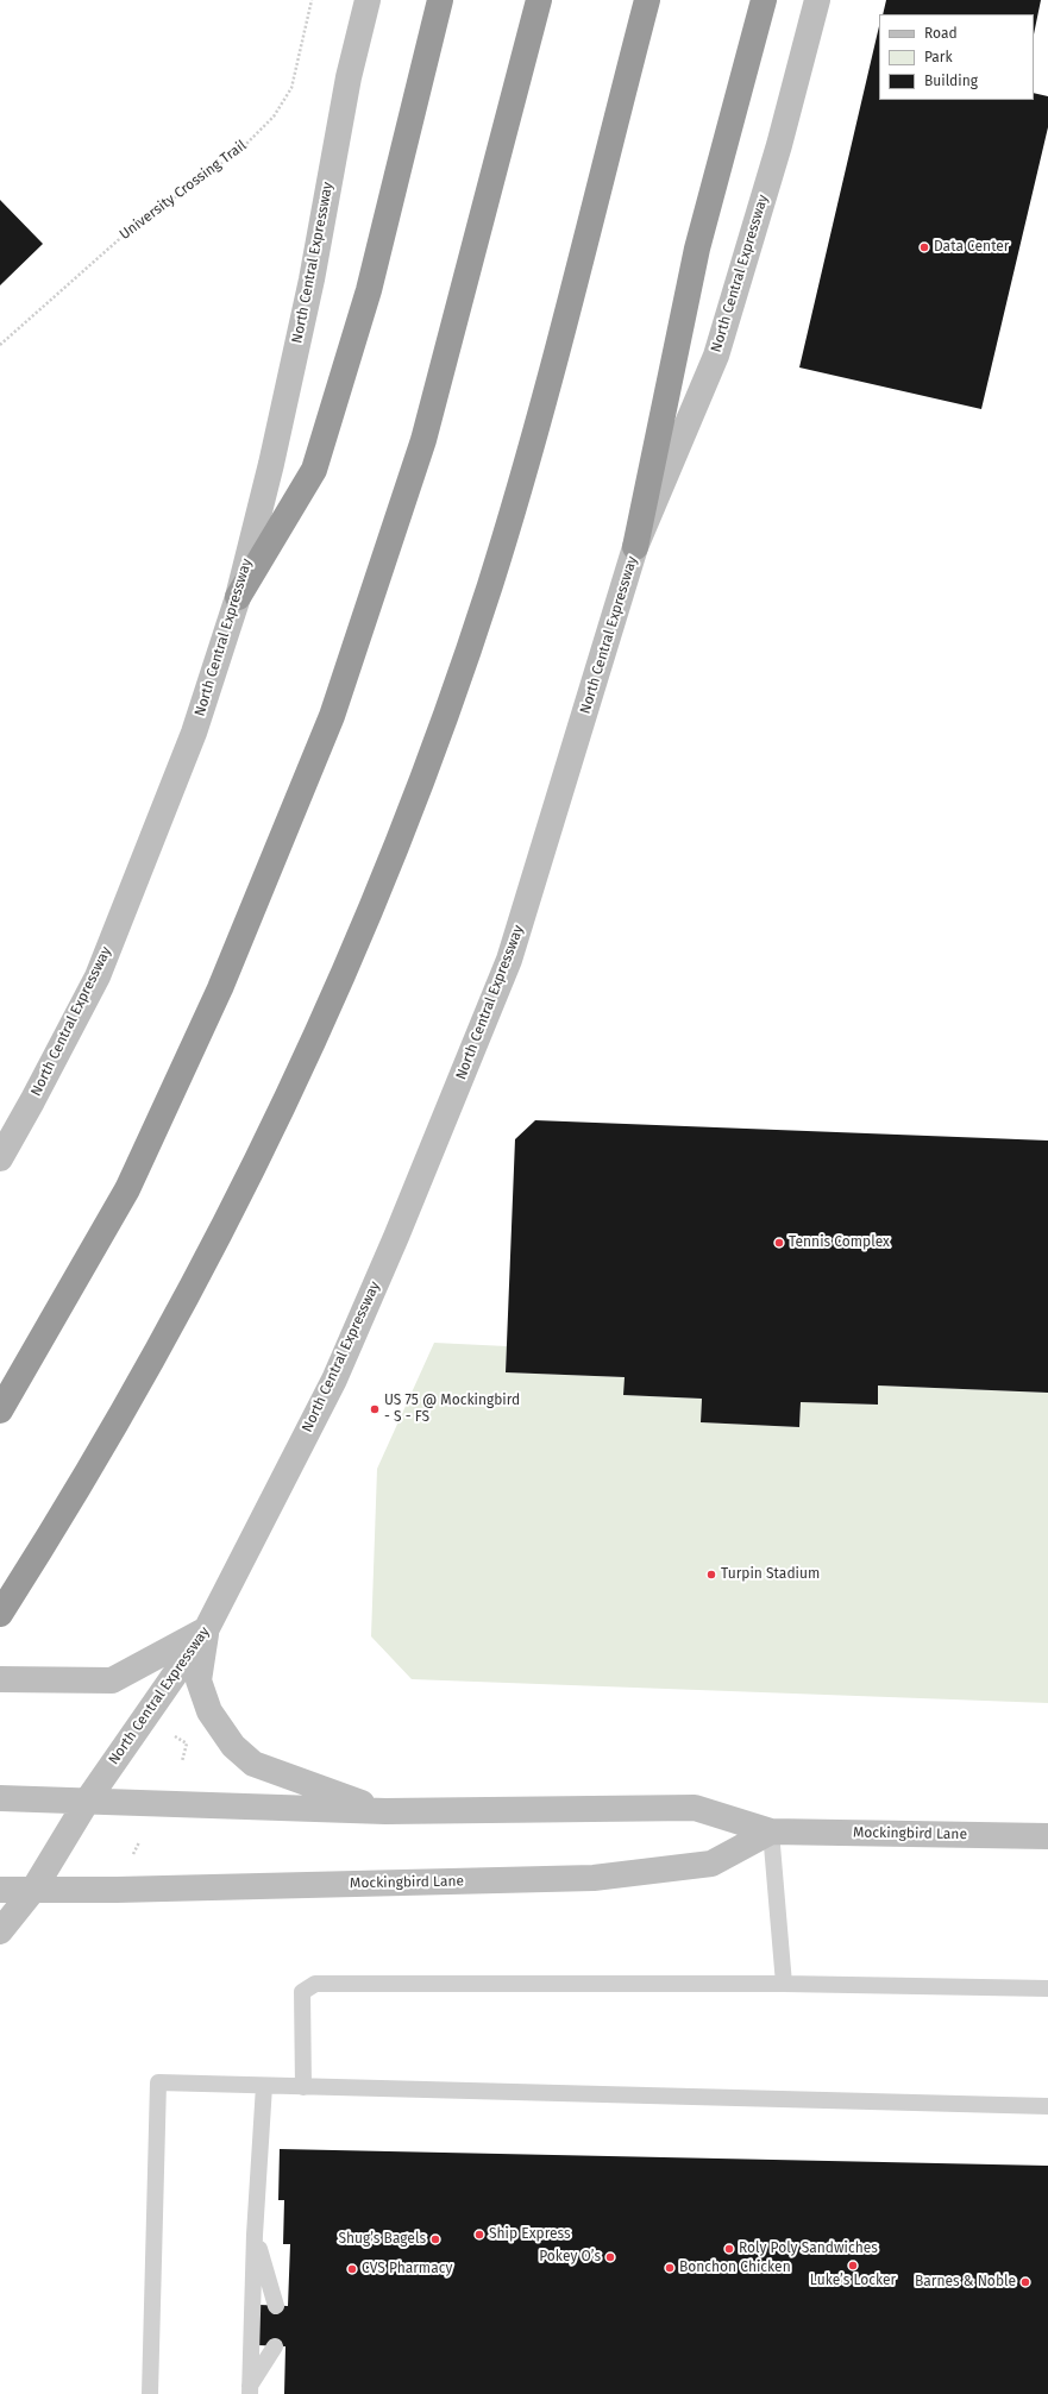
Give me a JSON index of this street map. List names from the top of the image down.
{
  "streets": {
    "main road": ["North Central Expressway", "Mockingbird Lane"],
    "path": ["University Crossing Trail"]
  },
  "crossings": [
    ["North Central Expressway", "Mockingbird Lane"]
  ],
  "places": [
    "Data Center",
    "Tennis Complex",
    "US 75 @ Mockingbird - S - FS",
    "Turpin Stadium",
    "Ship Express",
    "Shug’s Bagels",
    "Roly Poly Sandwiches",
    "Pokey O’s",
    "Luke’s Locker",
    "Bonchon Chicken",
    "CVS Pharmacy",
    "Barnes & Noble"
  ],
  "legend": ["Road", "Park", "Building"]
}
